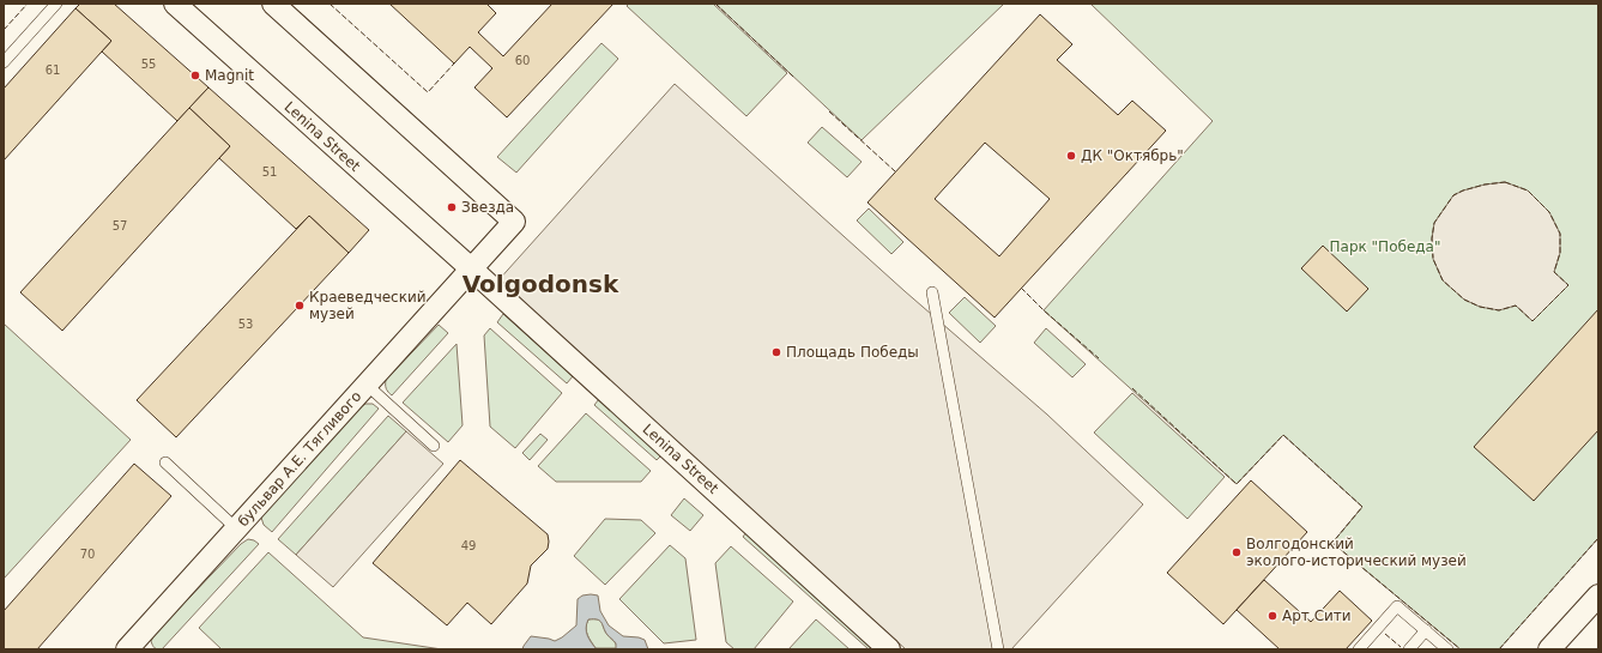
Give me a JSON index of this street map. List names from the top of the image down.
{
  "streets": {
    "street": ["Lenina Street", "бульвар А.Е. Тягливого"]
  },
  "crossings": [
    ["Lenina Street", "бульвар А.Е. Тягливого"]
  ],
  "districts": ["Volgodonsk"],
  "parks": ["Парк \"Победа\""],
  "places": [
    "Magnit",
    "ДК \"Октябрь\"",
    "Звезда",
    "Краеведческий музей",
    "Площадь Победы",
    "Волгодонский эколого-исторический музей",
    "Арт Сити"
  ],
  "house_numbers": [
    "60",
    "55",
    "61",
    "51",
    "57",
    "53",
    "49",
    "70"
  ]
}
